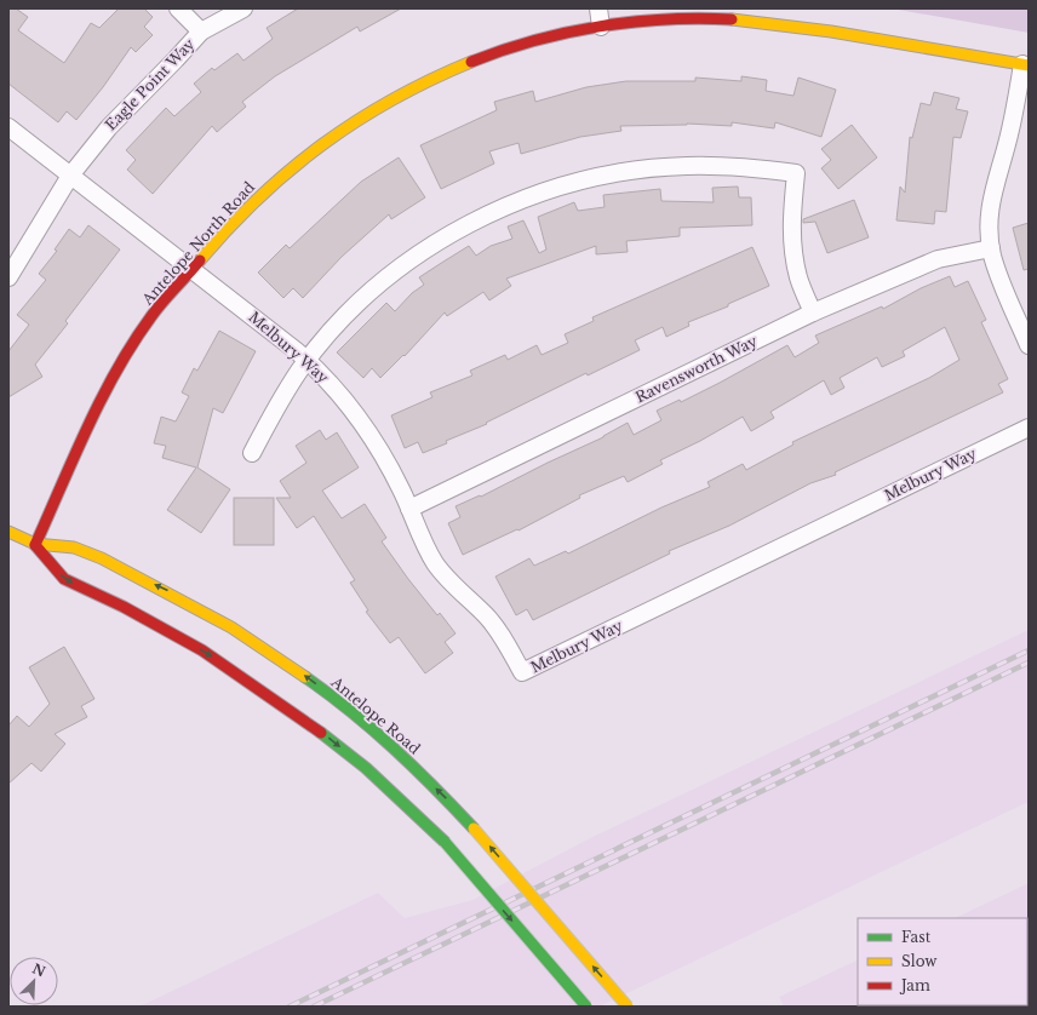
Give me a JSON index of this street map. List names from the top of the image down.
{
  "streets": {
    "main road": ["Antelope North Road", "Antelope Road"],
    "street": ["Eagle Point Way", "Melbury Way", "Ravensworth Way"]
  },
  "crossings": [
    ["Eagle Point Way", "Melbury Way"],
    ["Antelope North Road", "Melbury Way"],
    ["Antelope North Road", "Antelope Road"],
    ["Melbury Way", "Ravensworth Way"]
  ],
  "legend": ["Fast", "Slow", "Jam"],
  "north": "top right"
}
